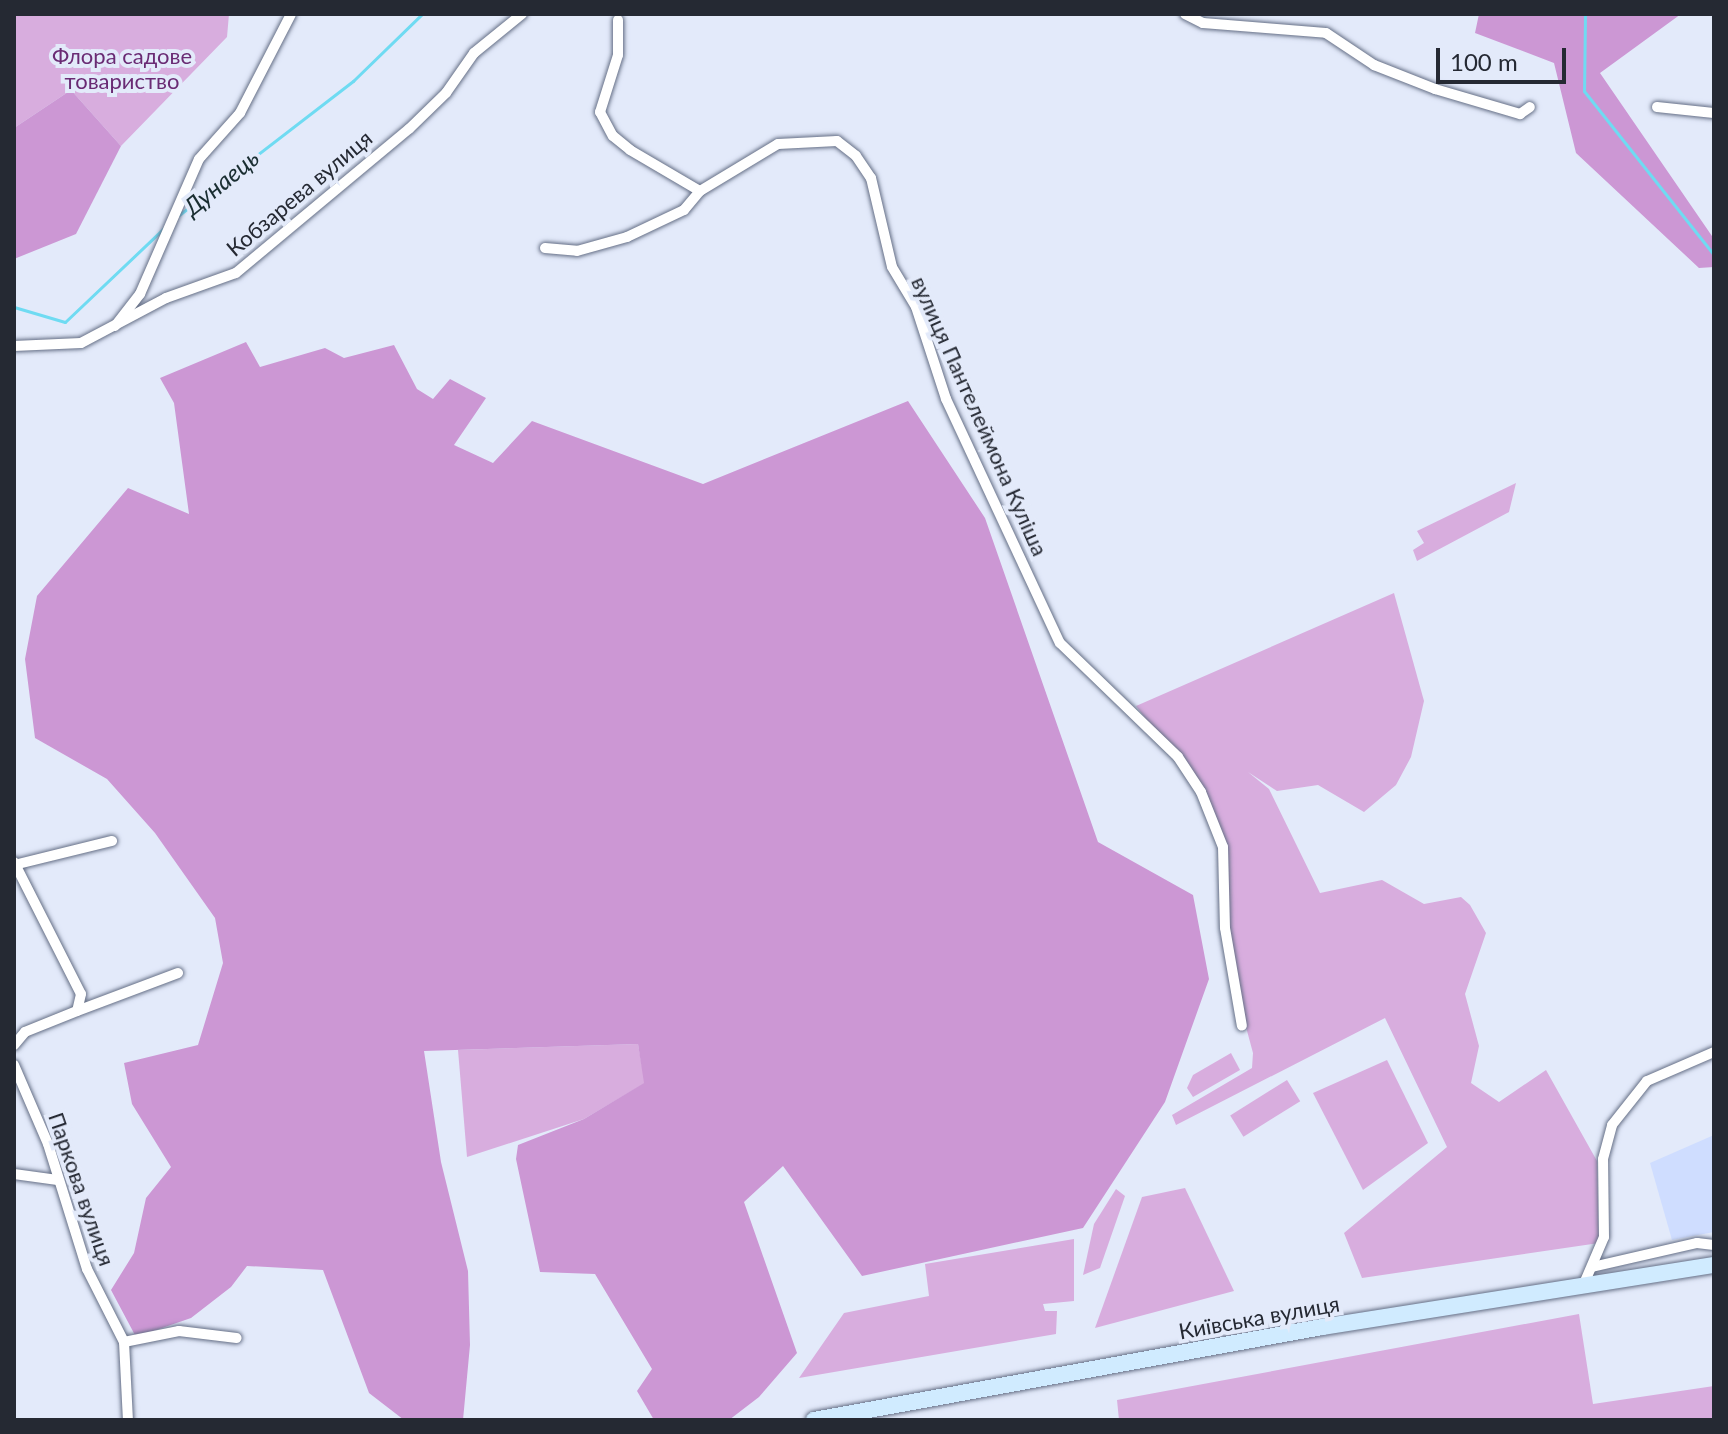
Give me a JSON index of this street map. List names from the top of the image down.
{
  "streets": {
    "main road": ["Київська вулиця"],
    "street": ["Кобзарева вулиця", "вулиця Пантелеймона Куліша", "Паркова вулиця"]
  },
  "water": ["Дунаець"],
  "parks": ["Флора садове товариство"],
  "scale_bar": "100 m"
}
